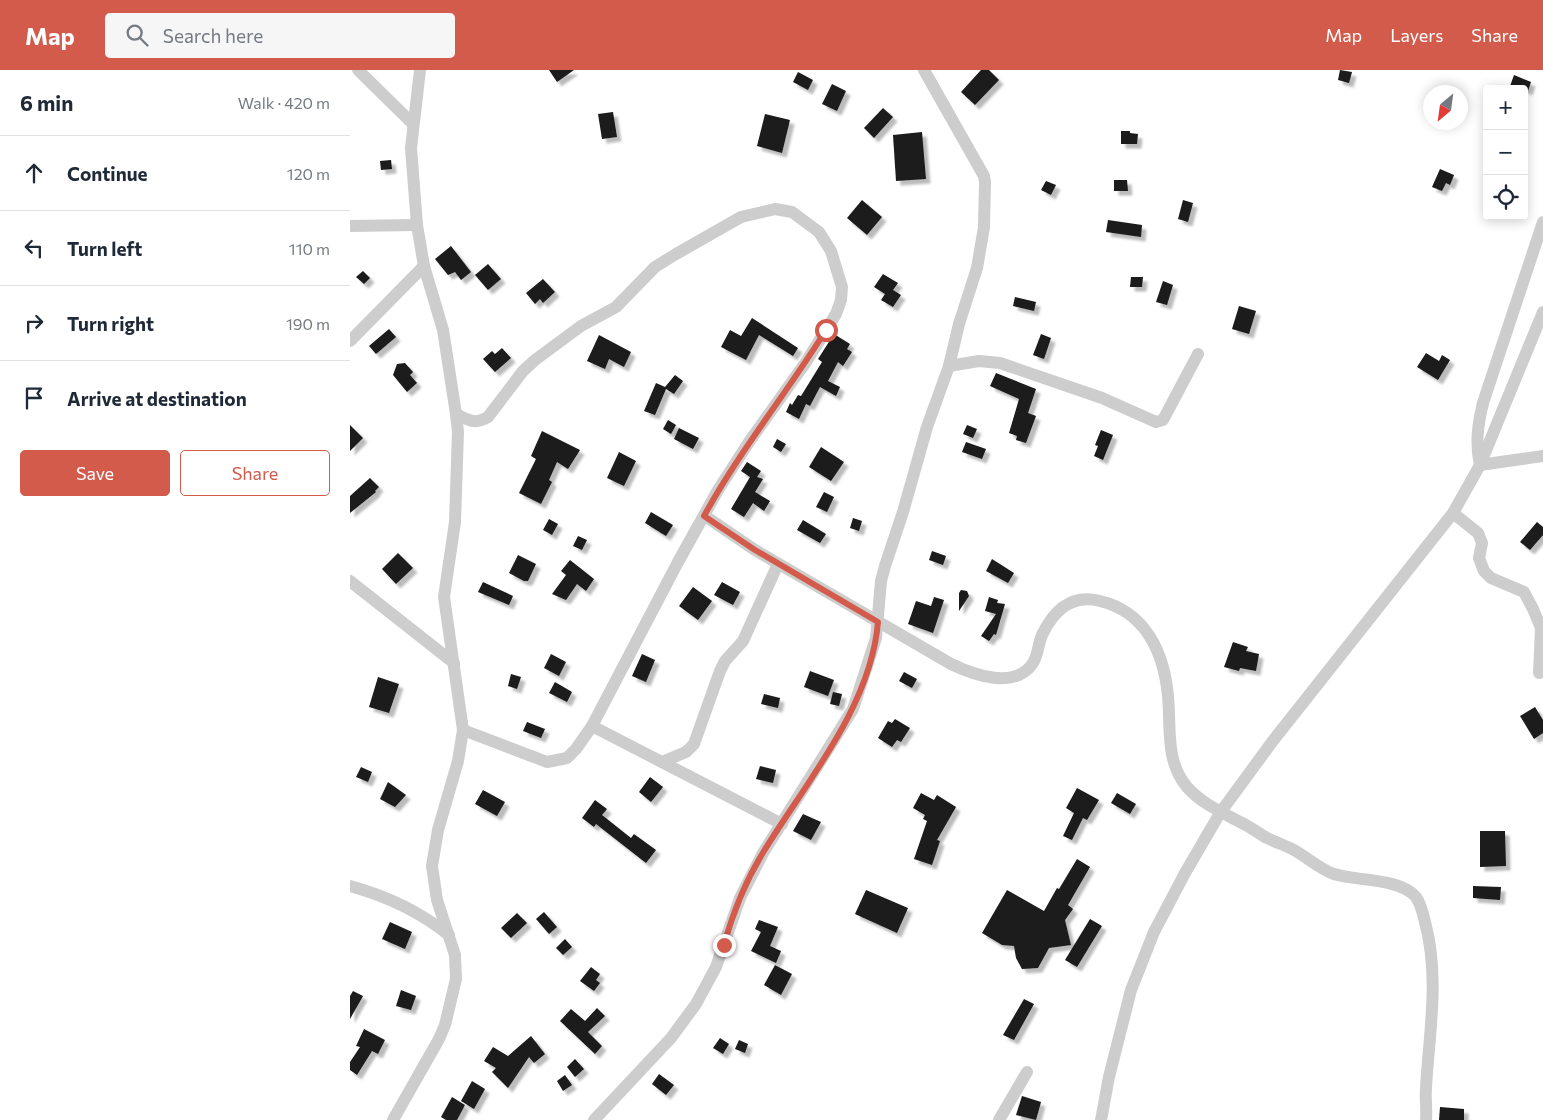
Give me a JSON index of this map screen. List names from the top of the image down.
{
  "north": "bottom left",
  "page": {
    "header": "Map",
    "search": "Search here",
    "nav": ["Map", "Layers", "Share"],
    "heading": ["6 min", "Walk · 420 m"],
    "map_buttons": ["+", "−"],
    "list": [
      ["Continue", "120 m"],
      ["Turn left", "110 m"],
      ["Turn right", "190 m"],
      "Arrive at destination"
    ],
    "buttons": ["Save", "Share"]
  }
}
